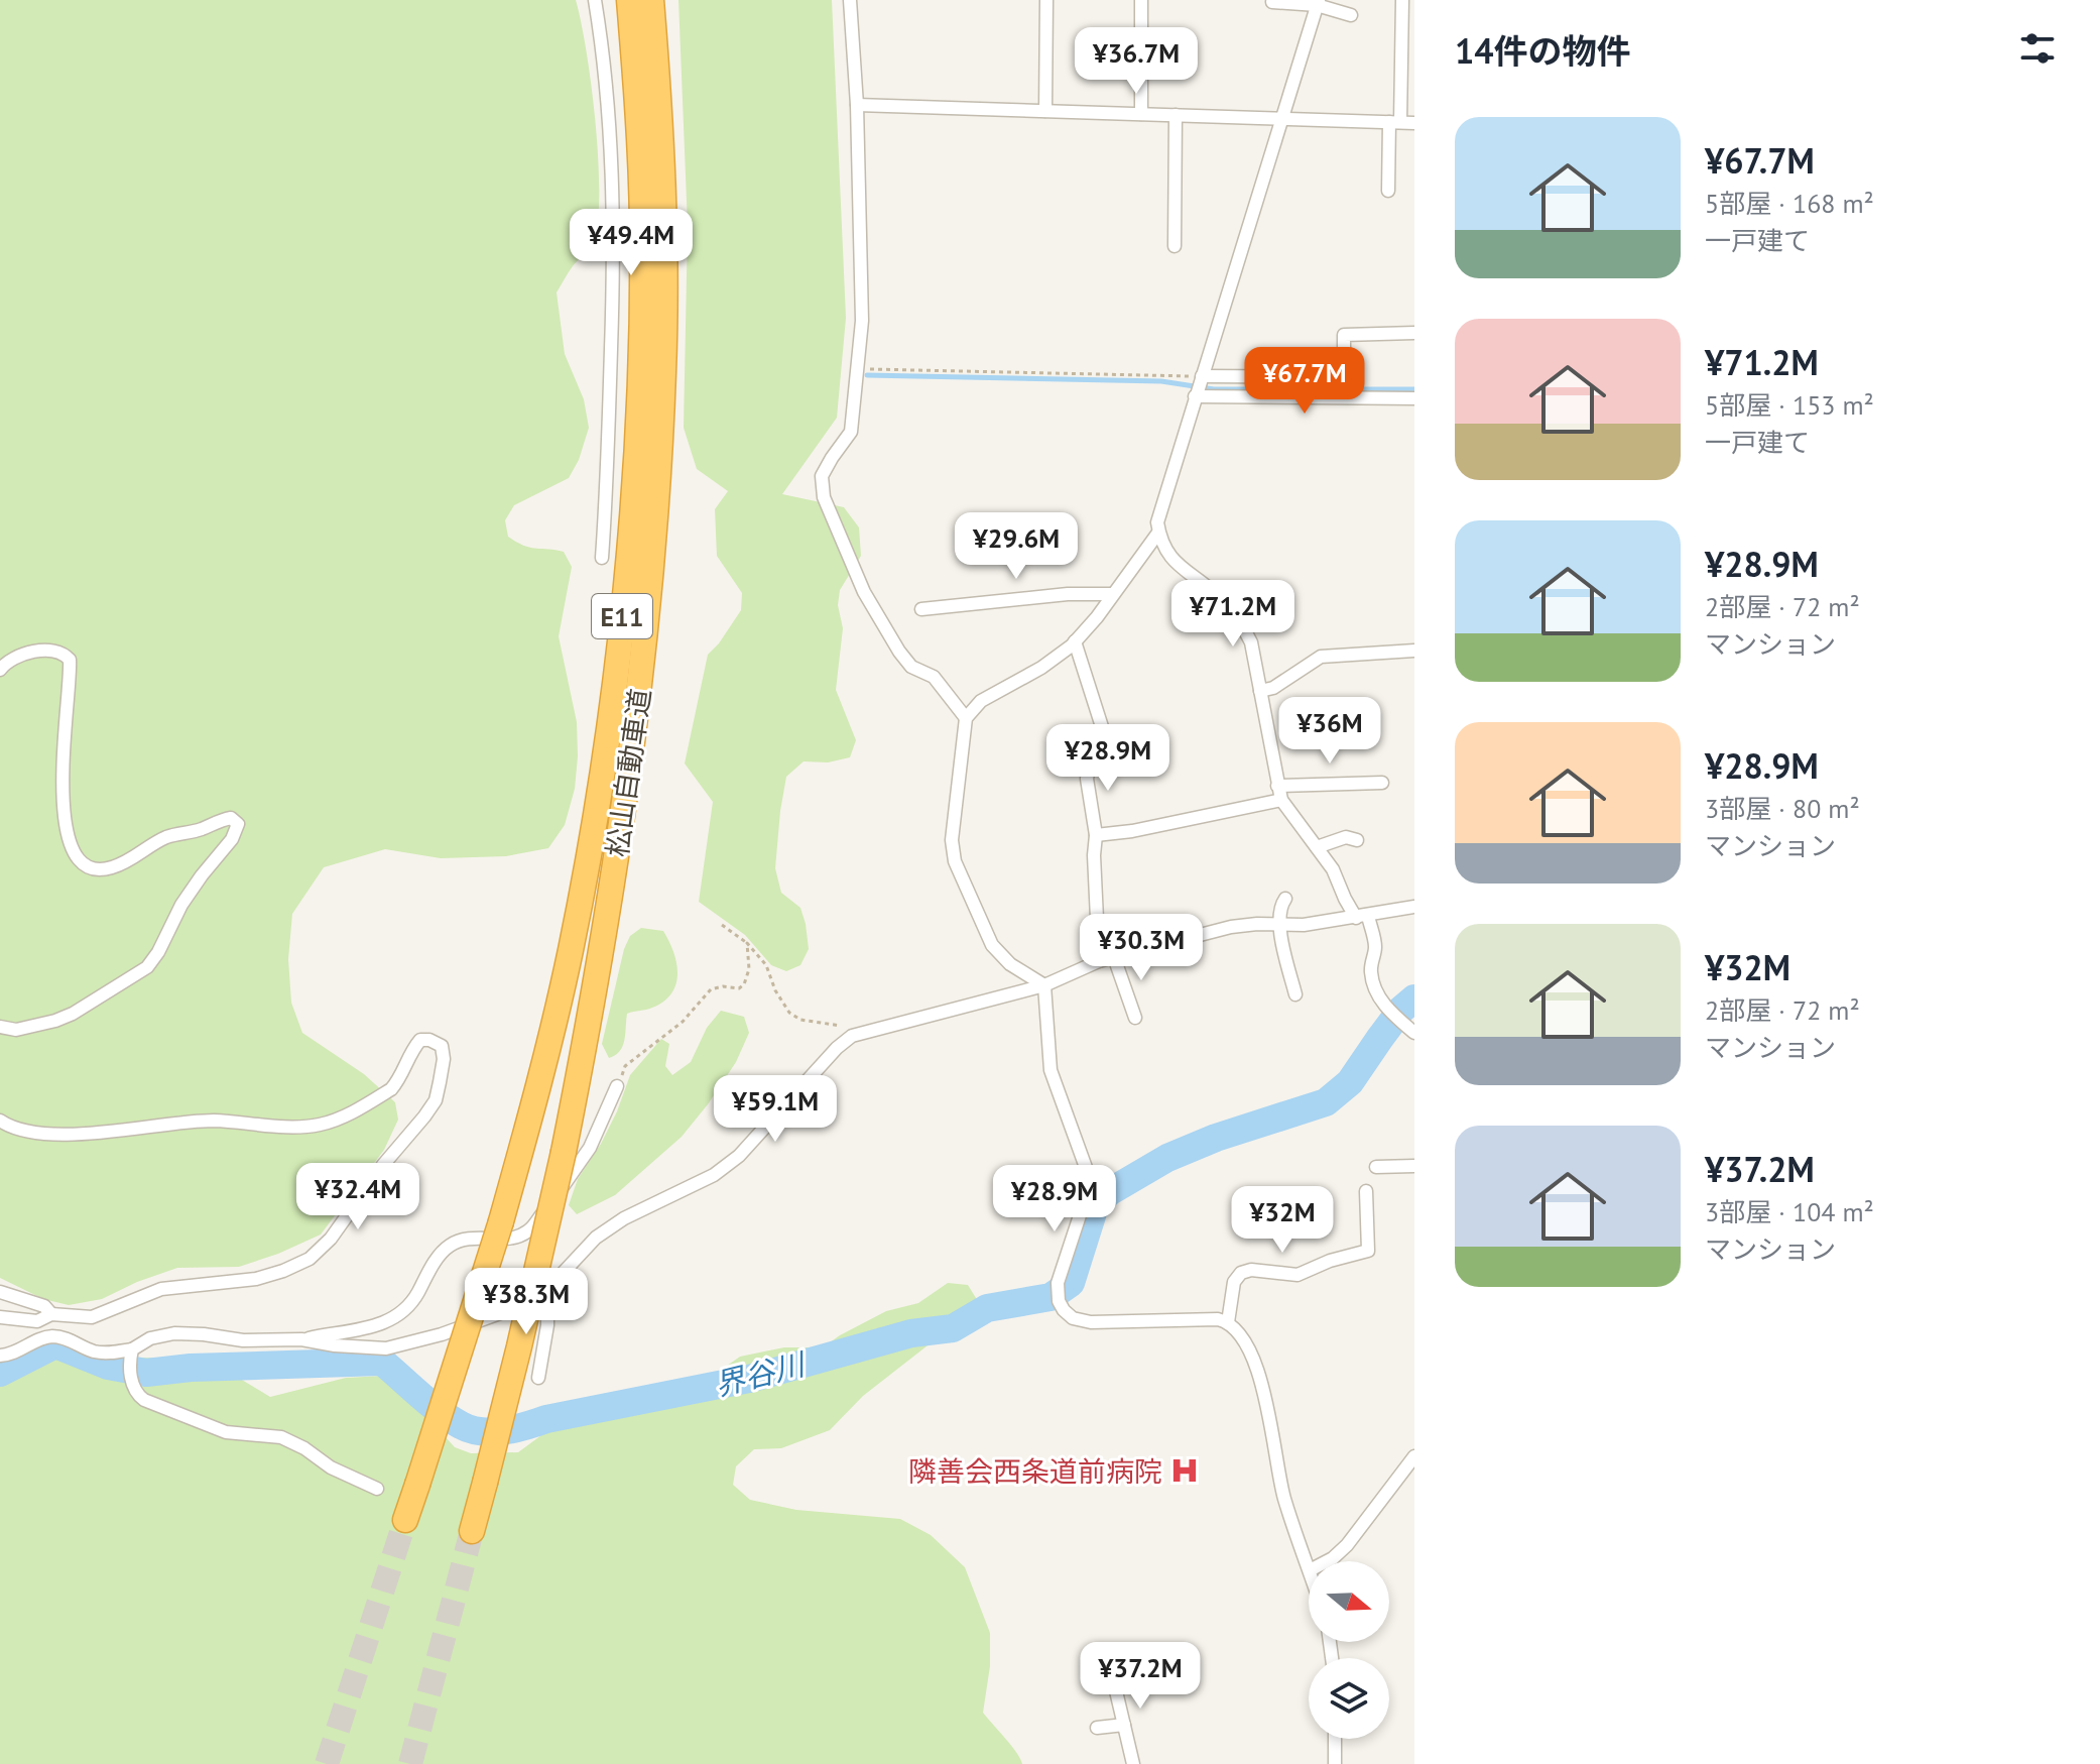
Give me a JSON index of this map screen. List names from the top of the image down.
{
  "streets": {
    "highway": ["E11", "松山自動車道"]
  },
  "water": ["界谷川"],
  "places": {
    "hospital": ["隣善会西条道前病院"]
  },
  "north": "right",
  "page": {
    "heading": "14件の物件",
    "price": [
      "¥36.7M",
      "¥49.4M",
      "¥67.7M",
      "¥29.6M",
      "¥71.2M",
      "¥36M",
      "¥28.9M",
      "¥30.3M",
      "¥59.1M",
      "¥32.4M",
      "¥28.9M",
      "¥32M",
      "¥38.3M",
      "¥37.2M"
    ],
    "list": [
      {
        "name": "¥67.7M",
        "note": "5部屋 · 168 m² · 一戸建て"
      },
      {
        "name": "¥71.2M",
        "note": "5部屋 · 153 m² · 一戸建て"
      },
      {
        "name": "¥28.9M",
        "note": "2部屋 · 72 m² · マンション"
      },
      {
        "name": "¥28.9M",
        "note": "3部屋 · 80 m² · マンション"
      },
      {
        "name": "¥32M",
        "note": "2部屋 · 72 m² · マンション"
      },
      {
        "name": "¥37.2M",
        "note": "3部屋 · 104 m² · マンション"
      }
    ]
  }
}
